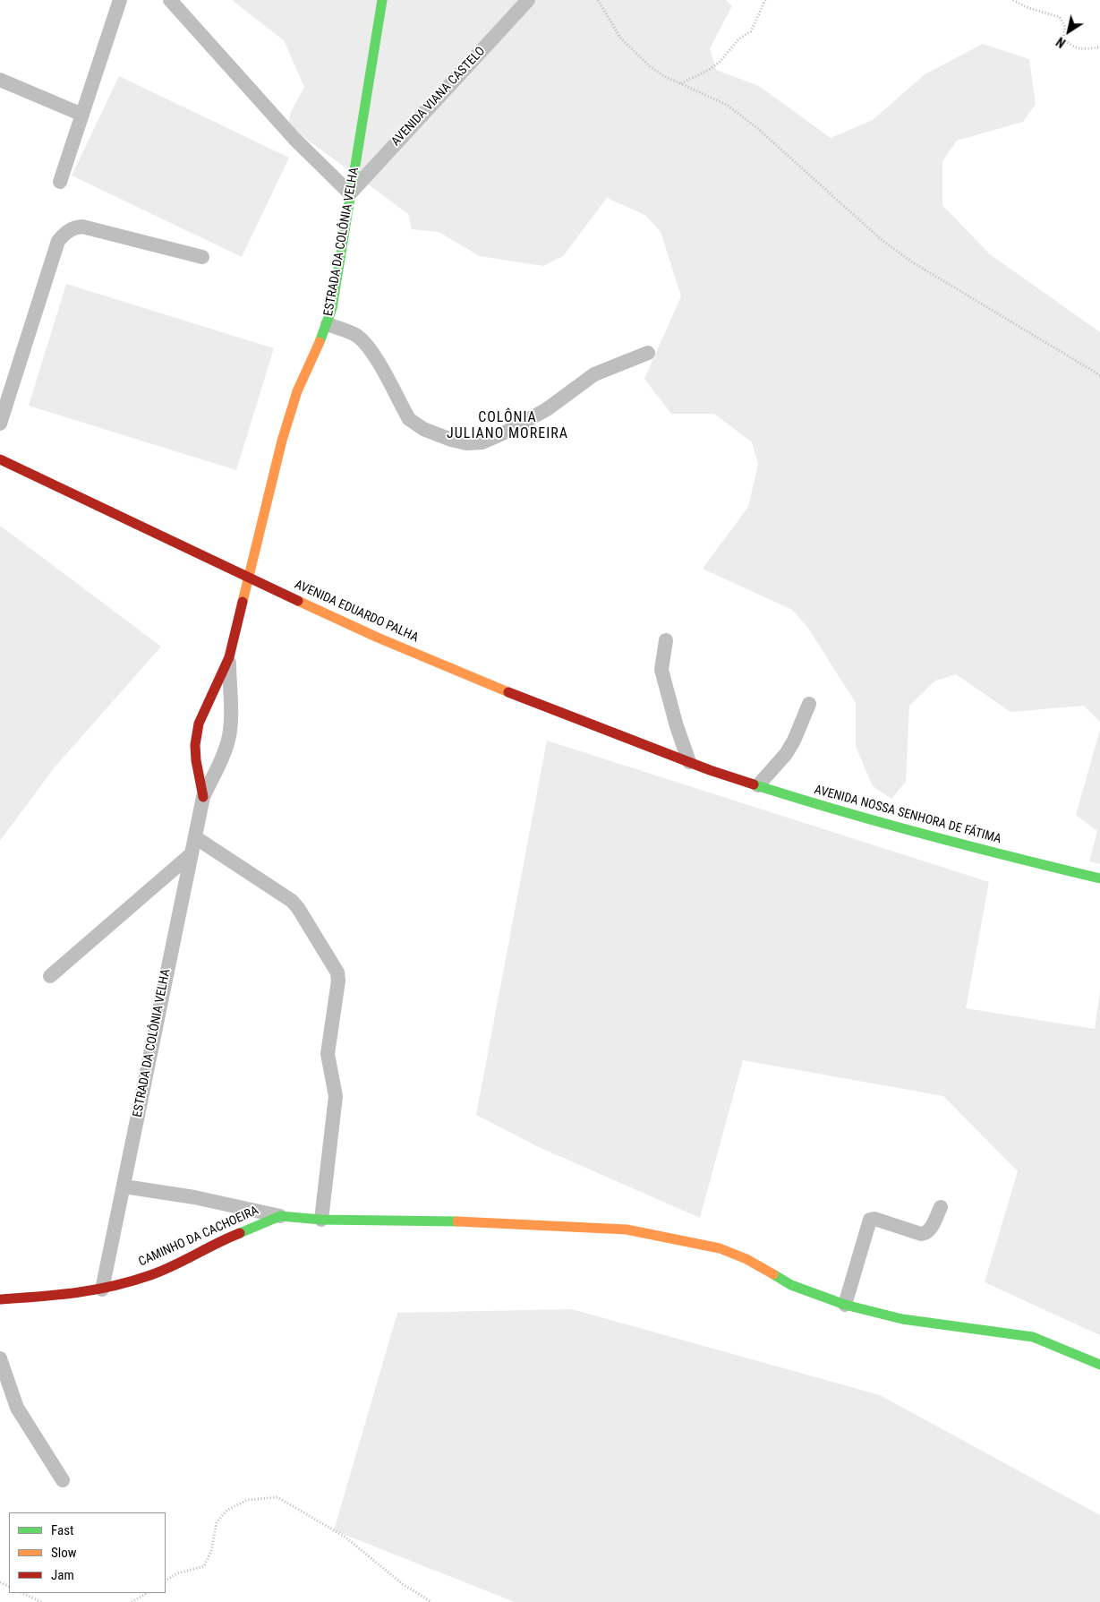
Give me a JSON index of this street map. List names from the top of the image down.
{
  "streets": {
    "street": [
      "AVENIDA VIANA CASTELO",
      "ESTRADA DA COLÔNIA VELHA",
      "AVENIDA EDUARDO PALHA",
      "AVENIDA NOSSA SENHORA DE FÁTIMA",
      "CAMINHO DA CACHOEIRA"
    ]
  },
  "crossings": [
    ["AVENIDA VIANA CASTELO", "ESTRADA DA COLÔNIA VELHA"],
    ["ESTRADA DA COLÔNIA VELHA", "AVENIDA EDUARDO PALHA"],
    ["ESTRADA DA COLÔNIA VELHA", "CAMINHO DA CACHOEIRA"],
    ["AVENIDA EDUARDO PALHA", "AVENIDA NOSSA SENHORA DE FÁTIMA"]
  ],
  "districts": ["COLÔNIA JULIANO MOREIRA"],
  "legend": ["Fast", "Slow", "Jam"],
  "north": "bottom left"
}
